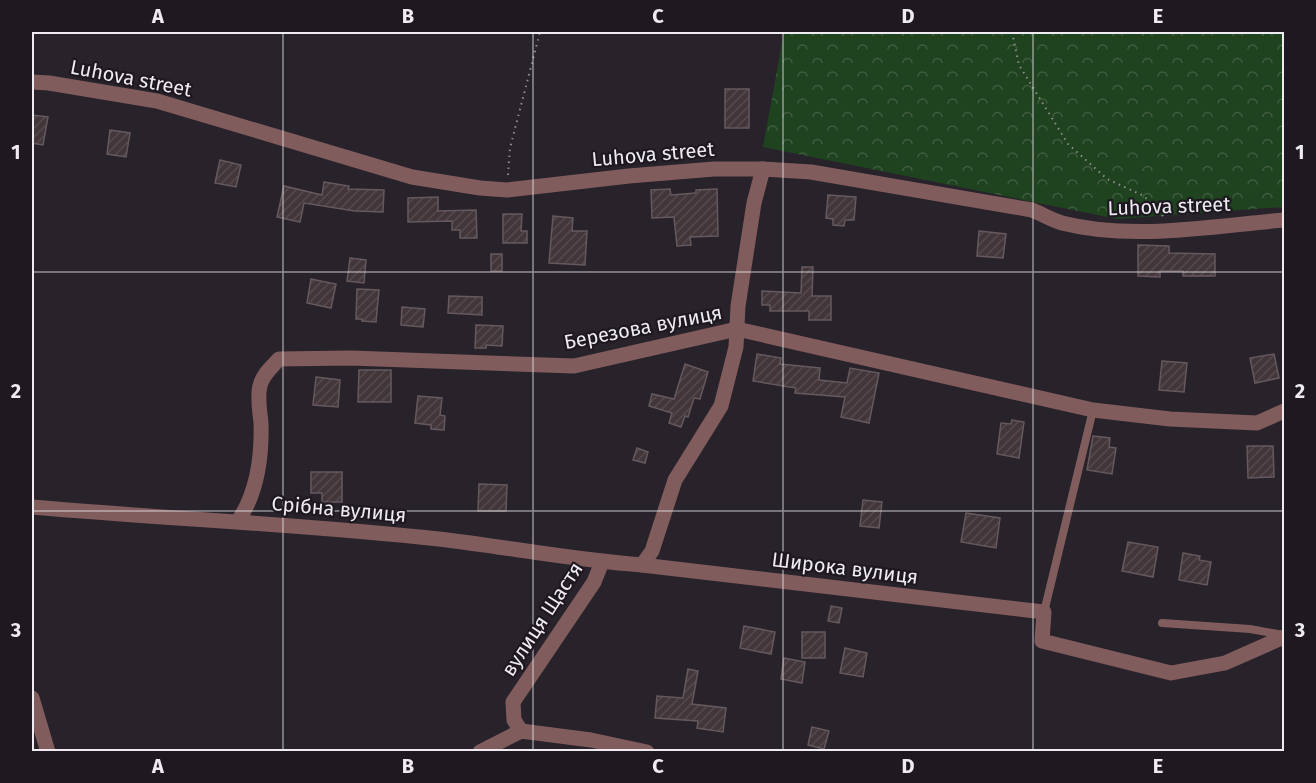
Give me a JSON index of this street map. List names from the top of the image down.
{
  "streets": {
    "street": [
      "Luhova street",
      "Березова вулиця",
      "Срібна вулиця",
      "Широка вулиця",
      "вулиця Щастя"
    ]
  },
  "crossings": [
    ["Березова вулиця", "Срібна вулиця"],
    ["Срібна вулиця", "Широка вулиця"],
    ["Срібна вулиця", "вулиця Щастя"]
  ],
  "grid": {
    "columns": [
      "A",
      "B",
      "C",
      "D",
      "E"
    ],
    "rows": ["1", "2", "3"]
  }
}
